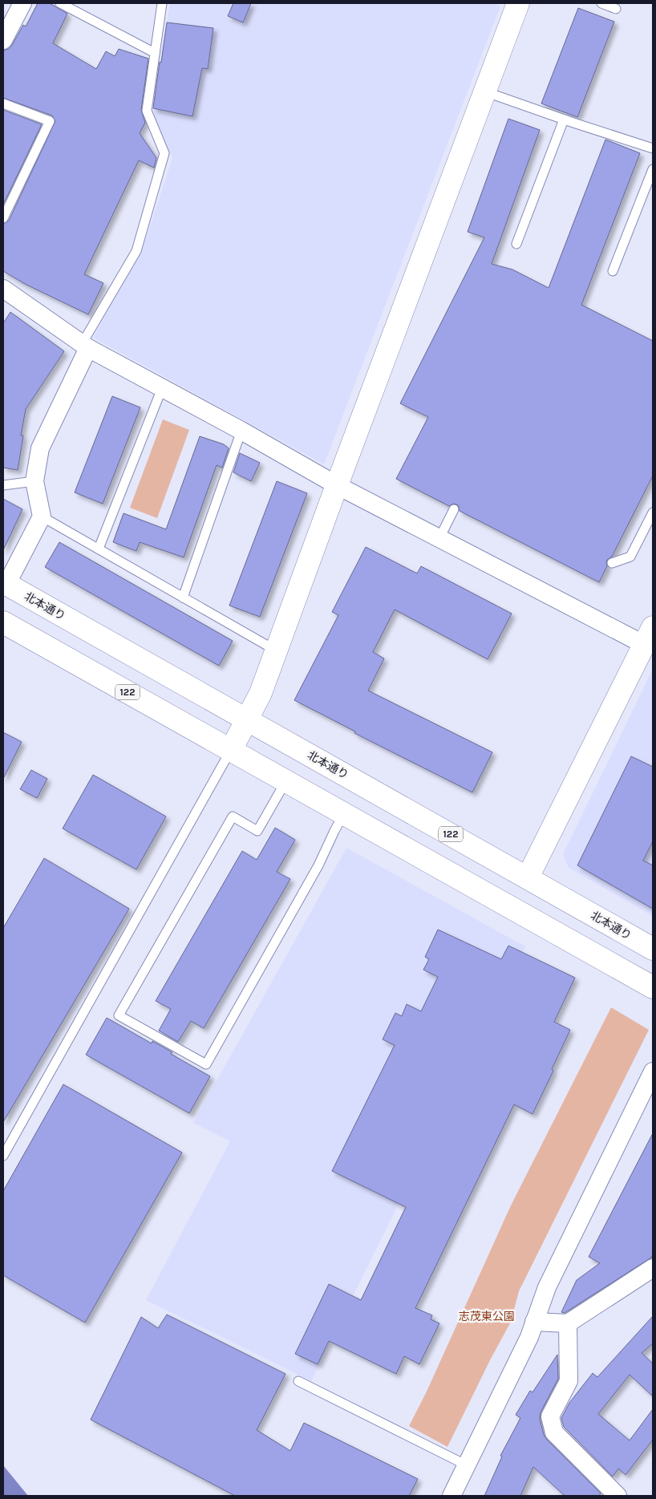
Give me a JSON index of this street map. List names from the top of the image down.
{
  "streets": {
    "main road": ["北本通り", "122"]
  },
  "parks": ["志茂東公園"]
}
